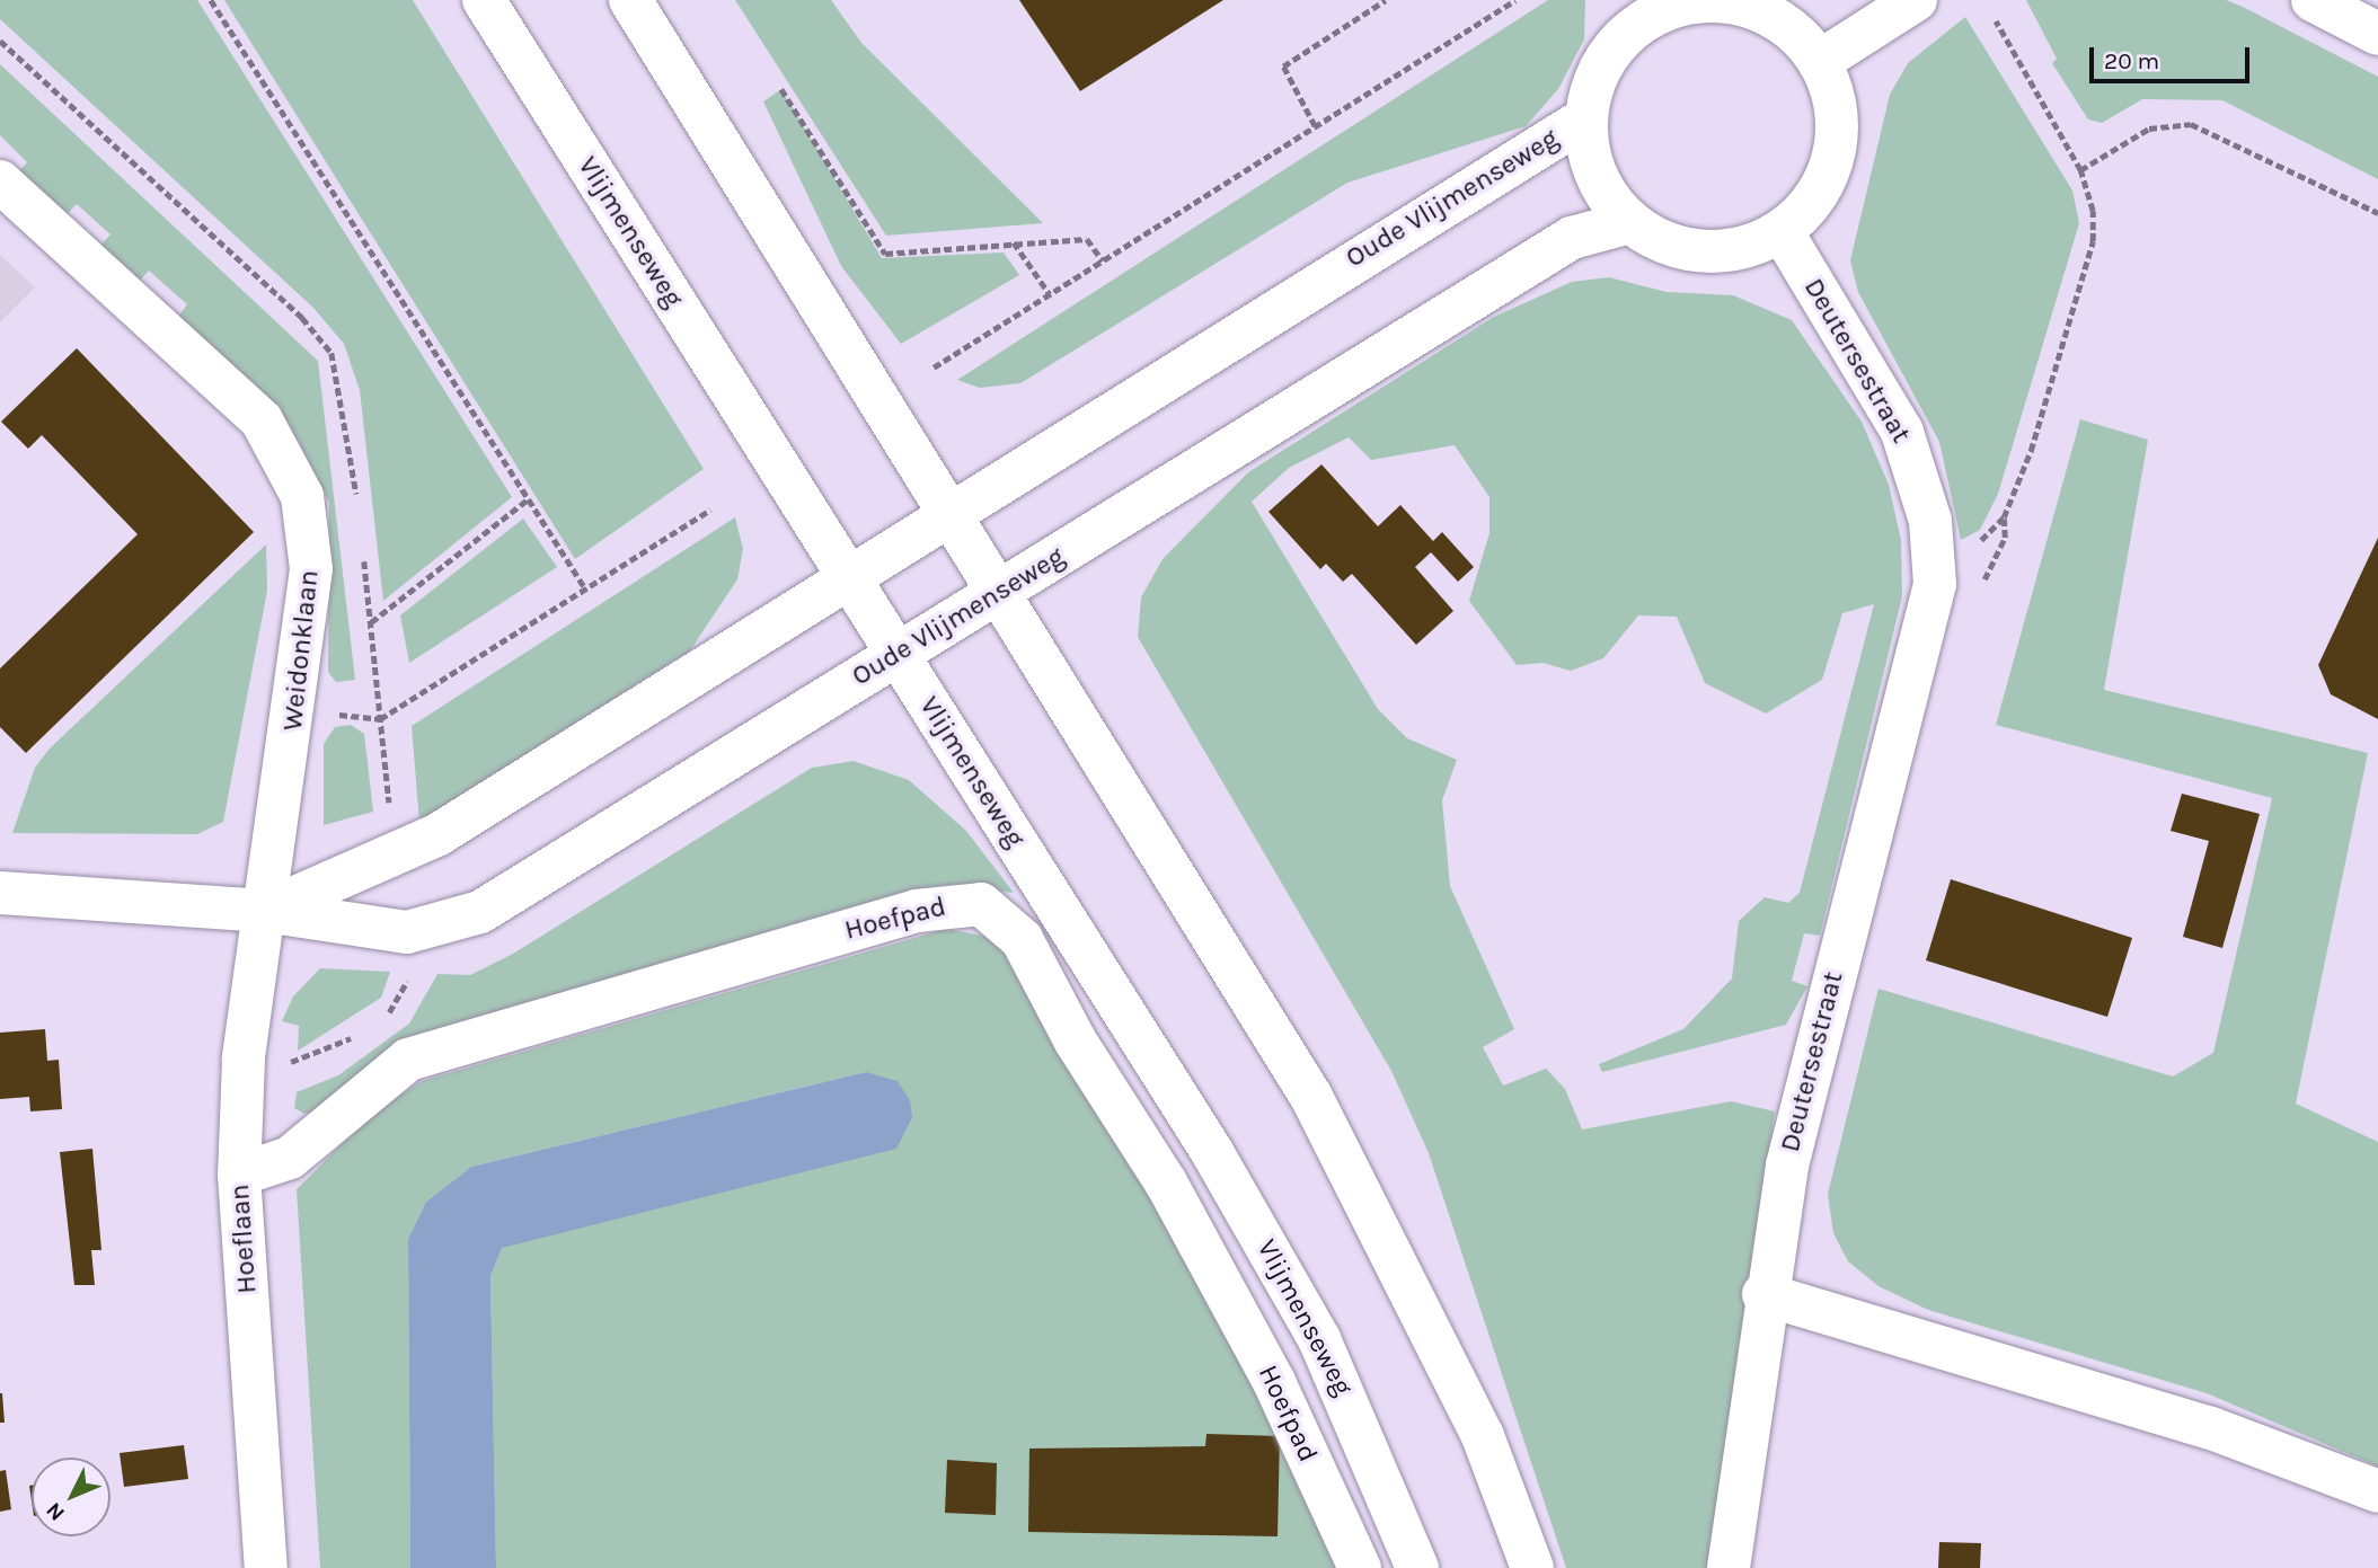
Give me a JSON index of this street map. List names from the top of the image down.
{
  "streets": {
    "street": [
      "Oude Vlijmenseweg",
      "Vlijmenseweg",
      "Deutersestraat",
      "Weidonklaan",
      "Hoefpad",
      "Hoeflaan"
    ]
  },
  "crossings": [
    ["Oude Vlijmenseweg", "Vlijmenseweg"],
    ["Oude Vlijmenseweg", "Deutersestraat"],
    ["Oude Vlijmenseweg", "Weidonklaan"],
    ["Oude Vlijmenseweg", "Hoeflaan"],
    ["Weidonklaan", "Hoeflaan"],
    ["Hoefpad", "Hoeflaan"]
  ],
  "scale_bar": "20 m",
  "north": "bottom left"
}
